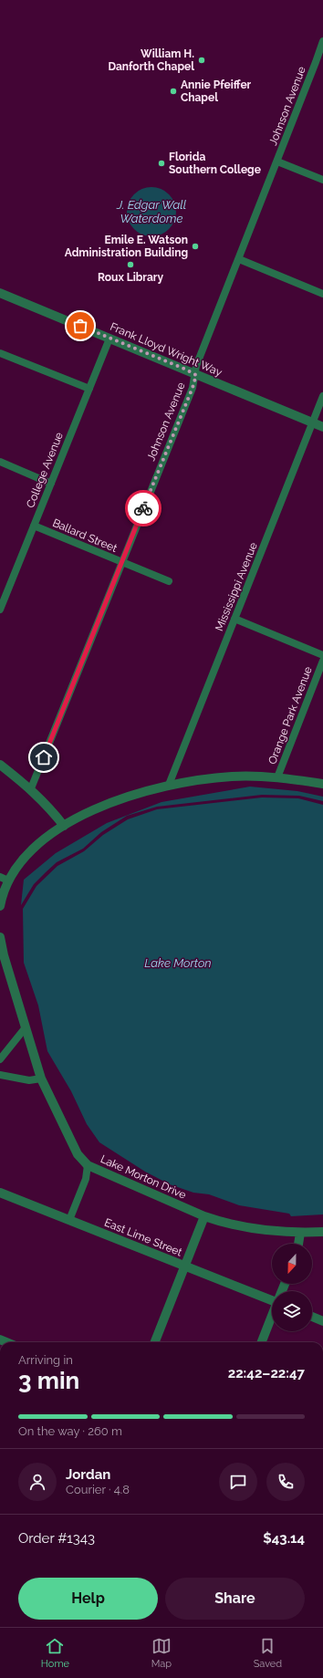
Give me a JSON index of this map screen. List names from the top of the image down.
{
  "streets": {
    "street": [
      "Johnson Avenue",
      "Frank Lloyd Wright Way",
      "College Avenue",
      "Ballard Street",
      "Mississippi Avenue",
      "Orange Park Avenue",
      "Lake Morton Drive",
      "East Lime Street"
    ]
  },
  "crossings": [
    ["Johnson Avenue", "Frank Lloyd Wright Way"],
    ["Johnson Avenue", "Ballard Street"],
    ["Frank Lloyd Wright Way", "College Avenue"],
    ["Frank Lloyd Wright Way", "Mississippi Avenue"],
    ["College Avenue", "Ballard Street"]
  ],
  "water": ["J. Edgar Wall Waterdome", "Lake Morton"],
  "places": [
    "William H. Danforth Chapel",
    "Annie Pfeiffer Chapel",
    "Florida Southern College",
    "Emile E. Watson Administration Building",
    "Roux Library"
  ],
  "north": "bottom",
  "page": {
    "heading": ["3 min", "Arriving in", "22:42–22:47"],
    "panel": [
      "Jordan",
      "Courier · 4.8",
      "Order #1343",
      "$43.14"
    ],
    "bar": "On the way · 260 m",
    "buttons": ["Help", "Share"],
    "tabs": ["Home", "Map", "Saved"]
  }
}
